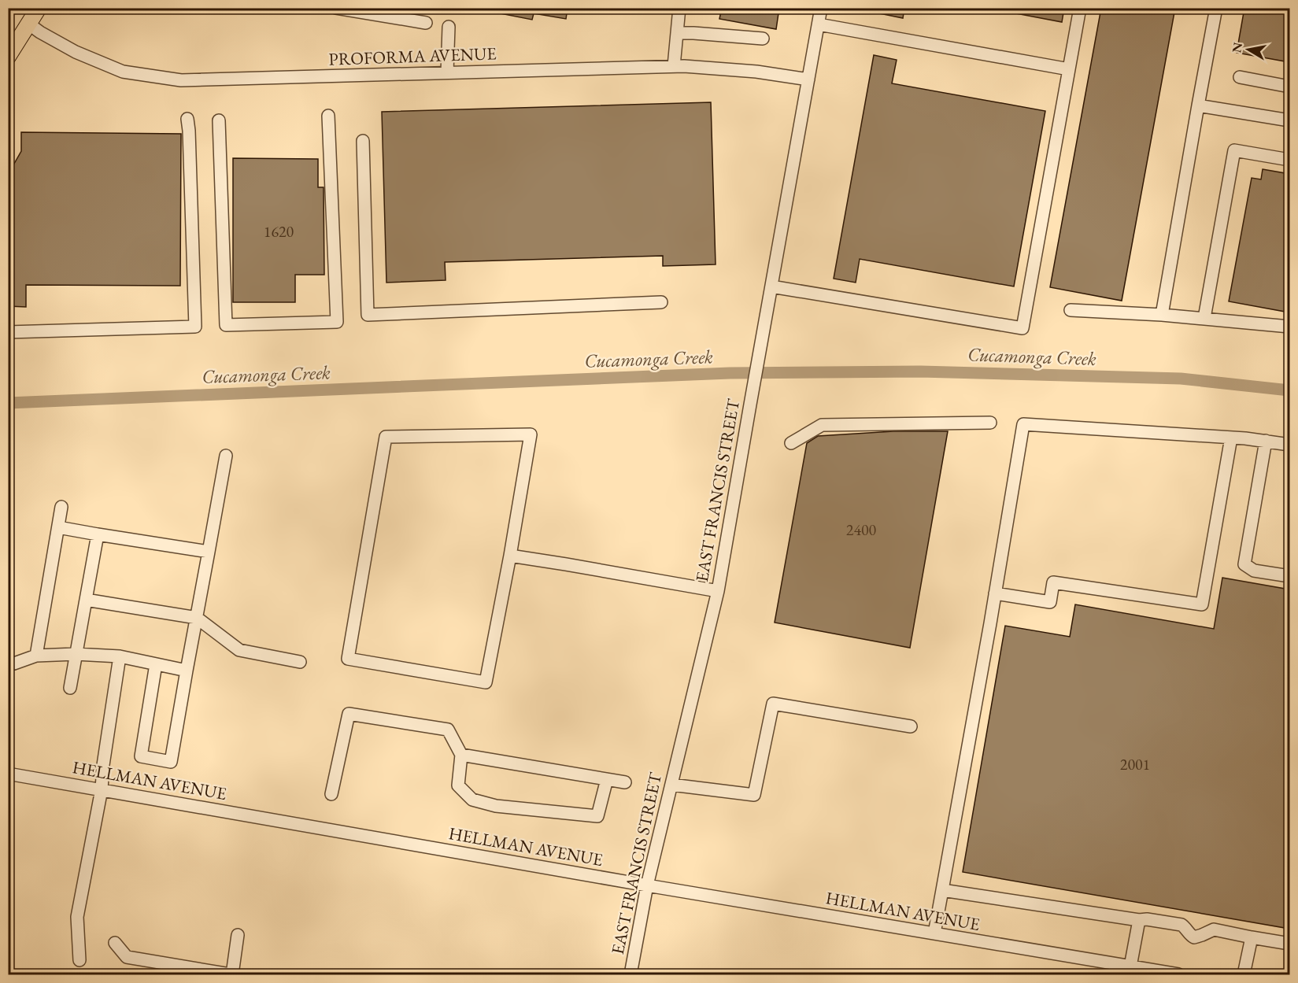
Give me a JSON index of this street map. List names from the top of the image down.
{
  "streets": {
    "street": ["PROFORMA AVENUE", "EAST FRANCIS STREET", "HELLMAN AVENUE"]
  },
  "crossings": [
    ["PROFORMA AVENUE", "EAST FRANCIS STREET"],
    ["EAST FRANCIS STREET", "HELLMAN AVENUE"]
  ],
  "water": ["Cucamonga Creek"],
  "house_numbers": ["1620", "2400", "2001"],
  "north": "left"
}
